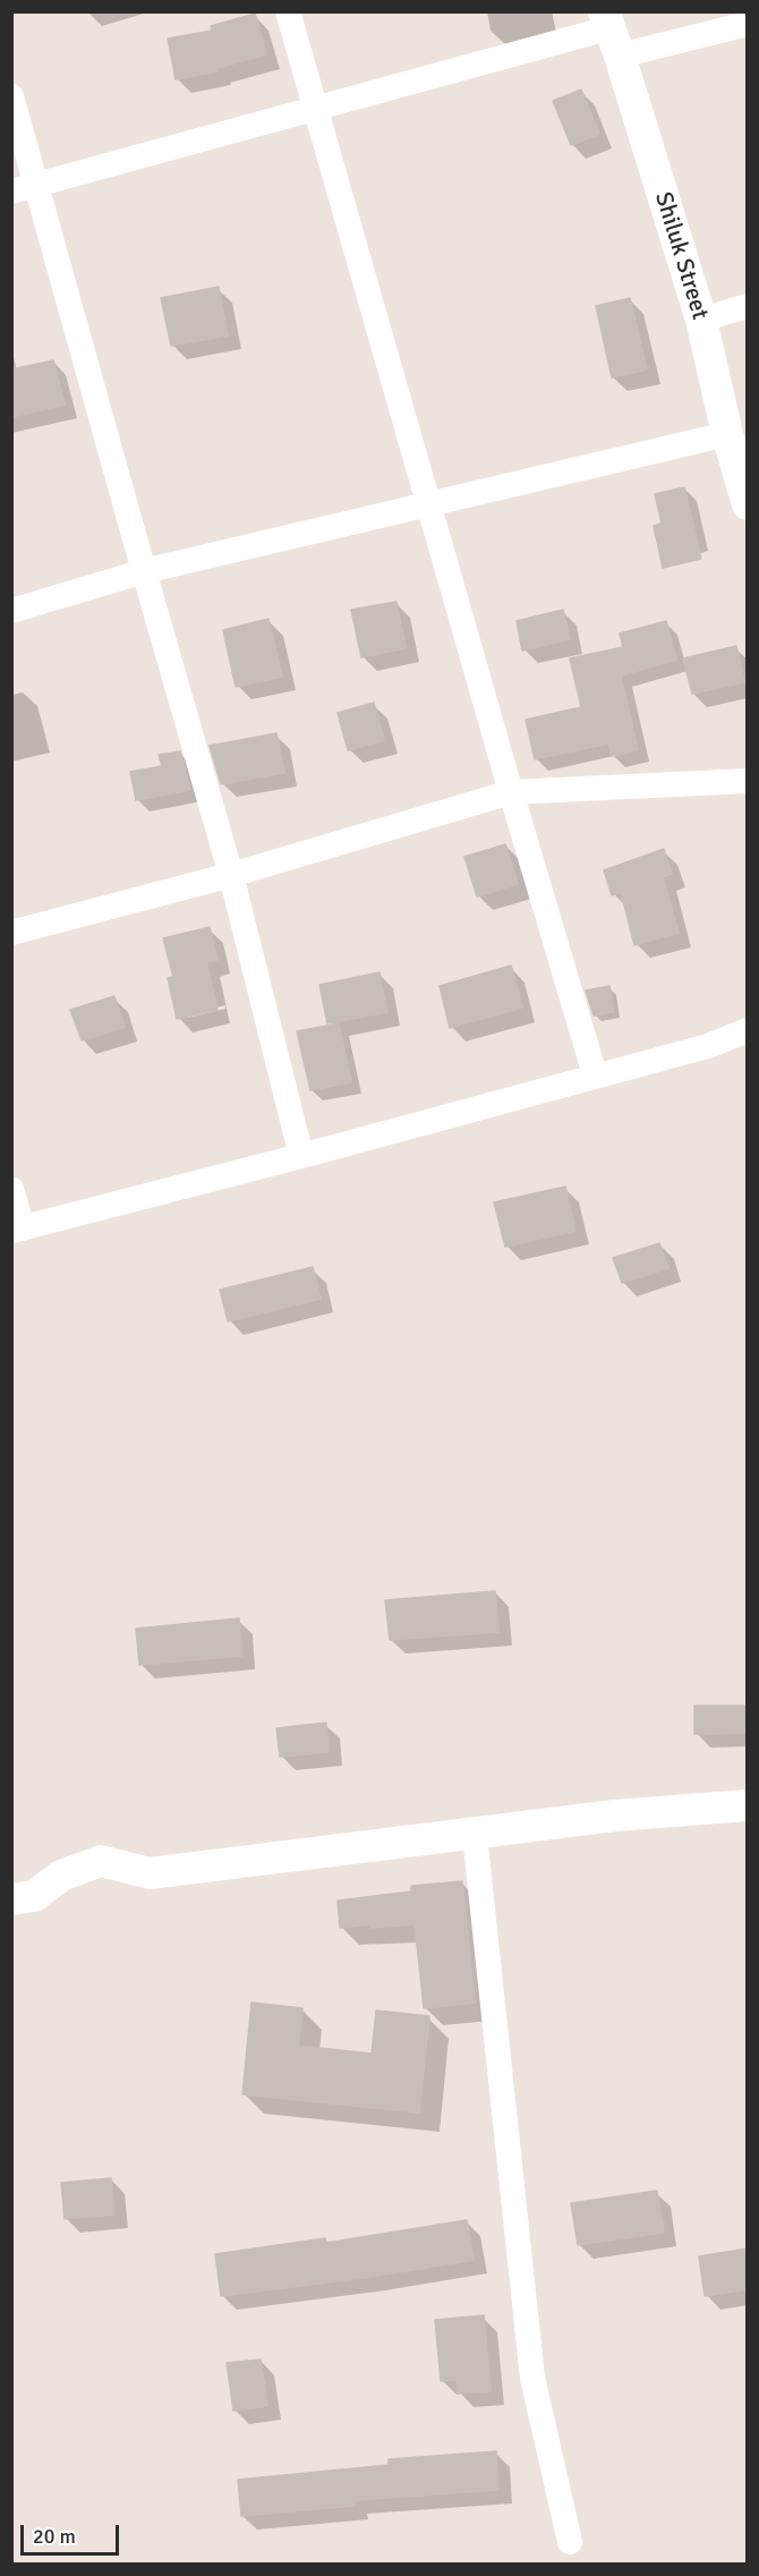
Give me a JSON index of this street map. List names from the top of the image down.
{
  "streets": {
    "street": ["Shiluk Street"]
  },
  "scale_bar": "20 m"
}
